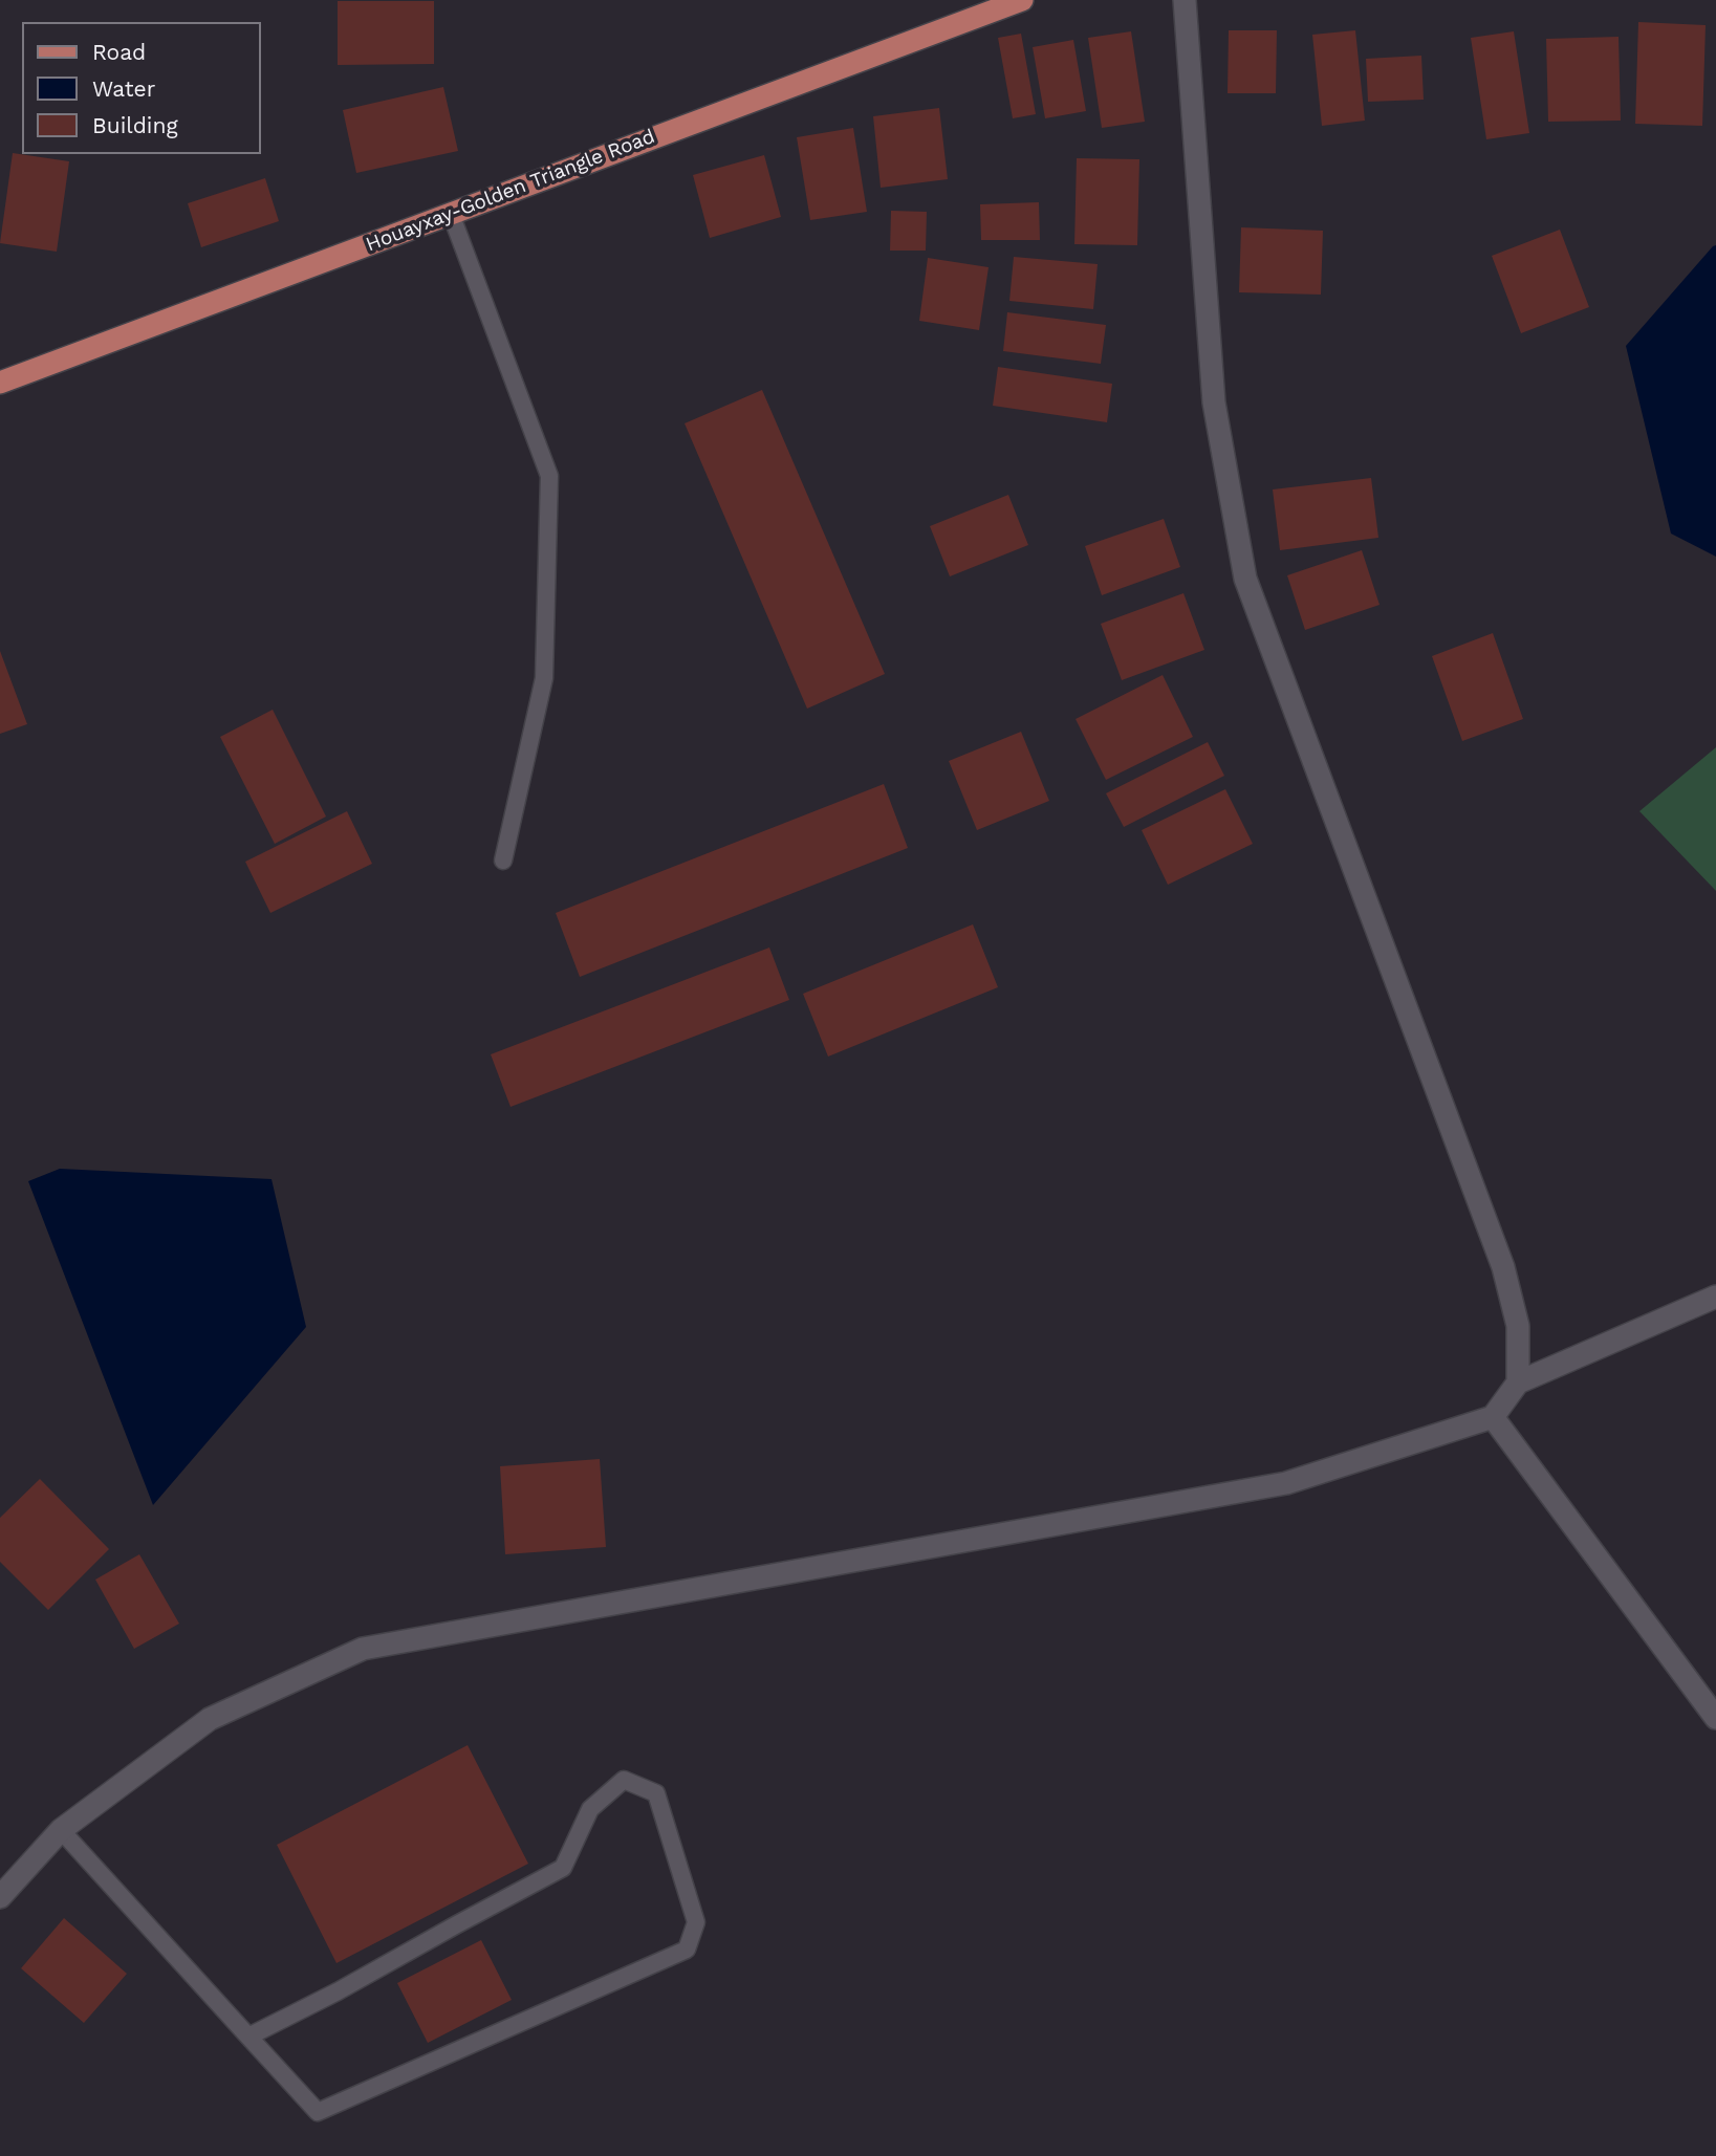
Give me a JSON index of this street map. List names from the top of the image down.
{
  "streets": {
    "main road": ["Houayxay-Golden Triangle Road"]
  },
  "legend": ["Road", "Water", "Building"]
}
